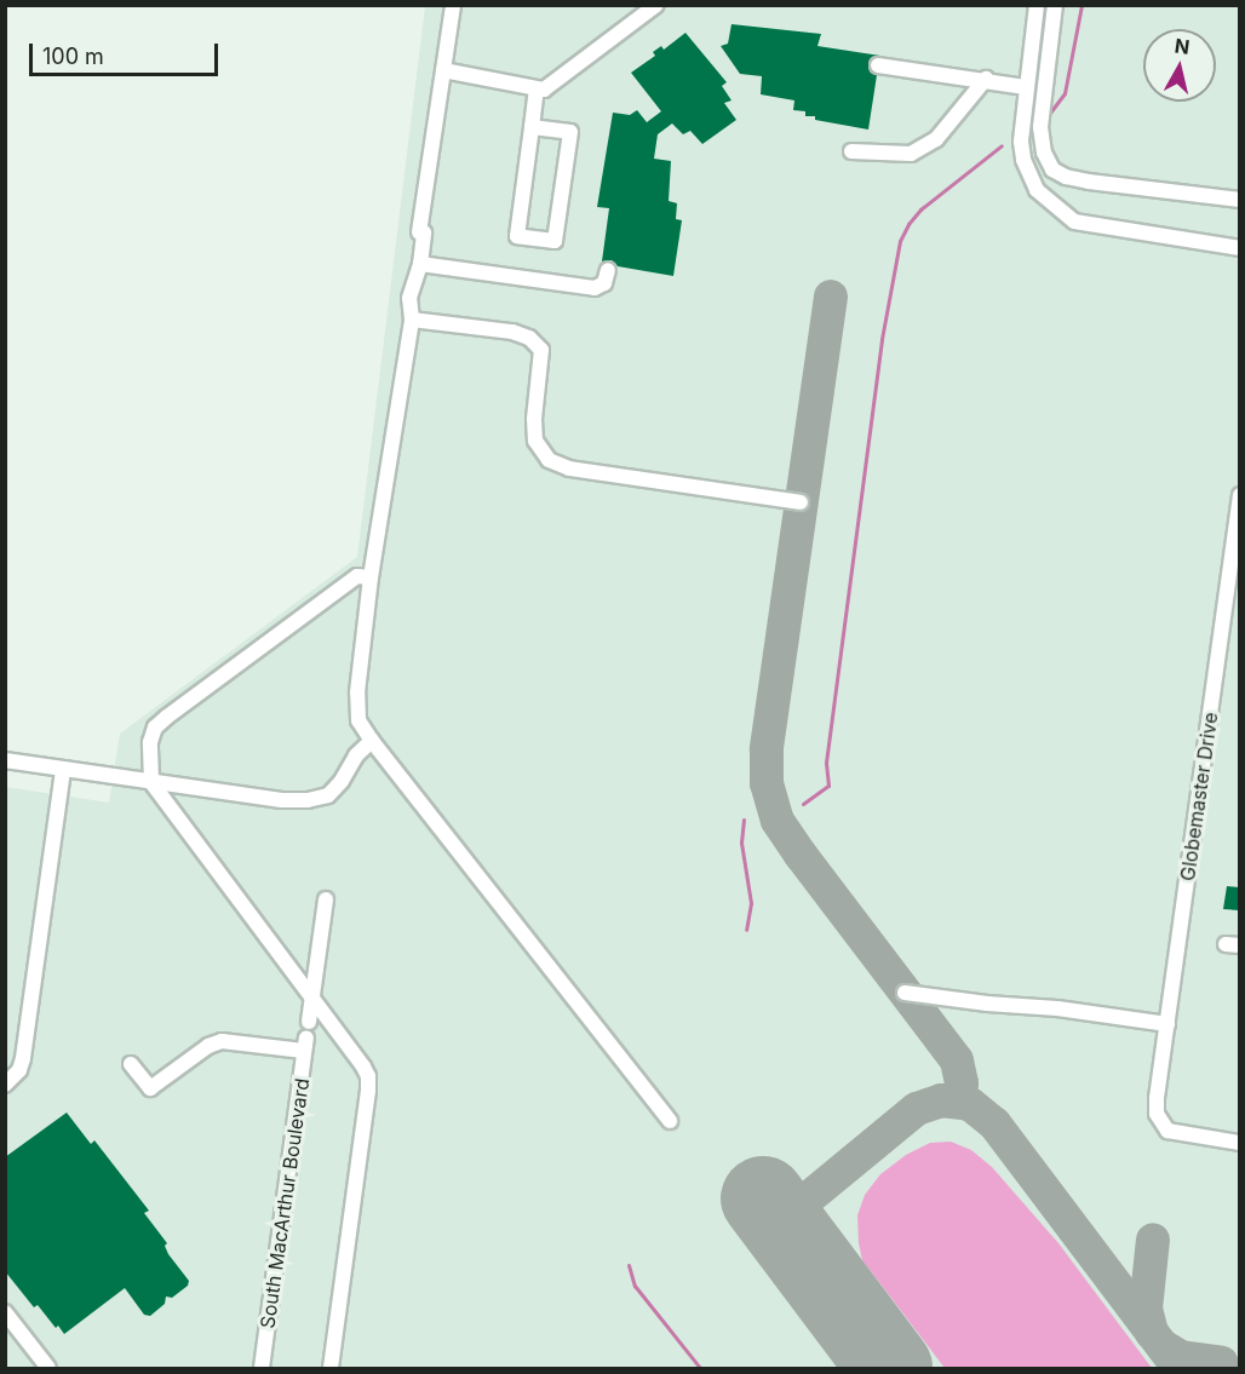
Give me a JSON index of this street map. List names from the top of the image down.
{
  "streets": {
    "street": ["Globemaster Drive", "South MacArthur Boulevard"]
  },
  "scale_bar": "100 m",
  "north": "top"
}
